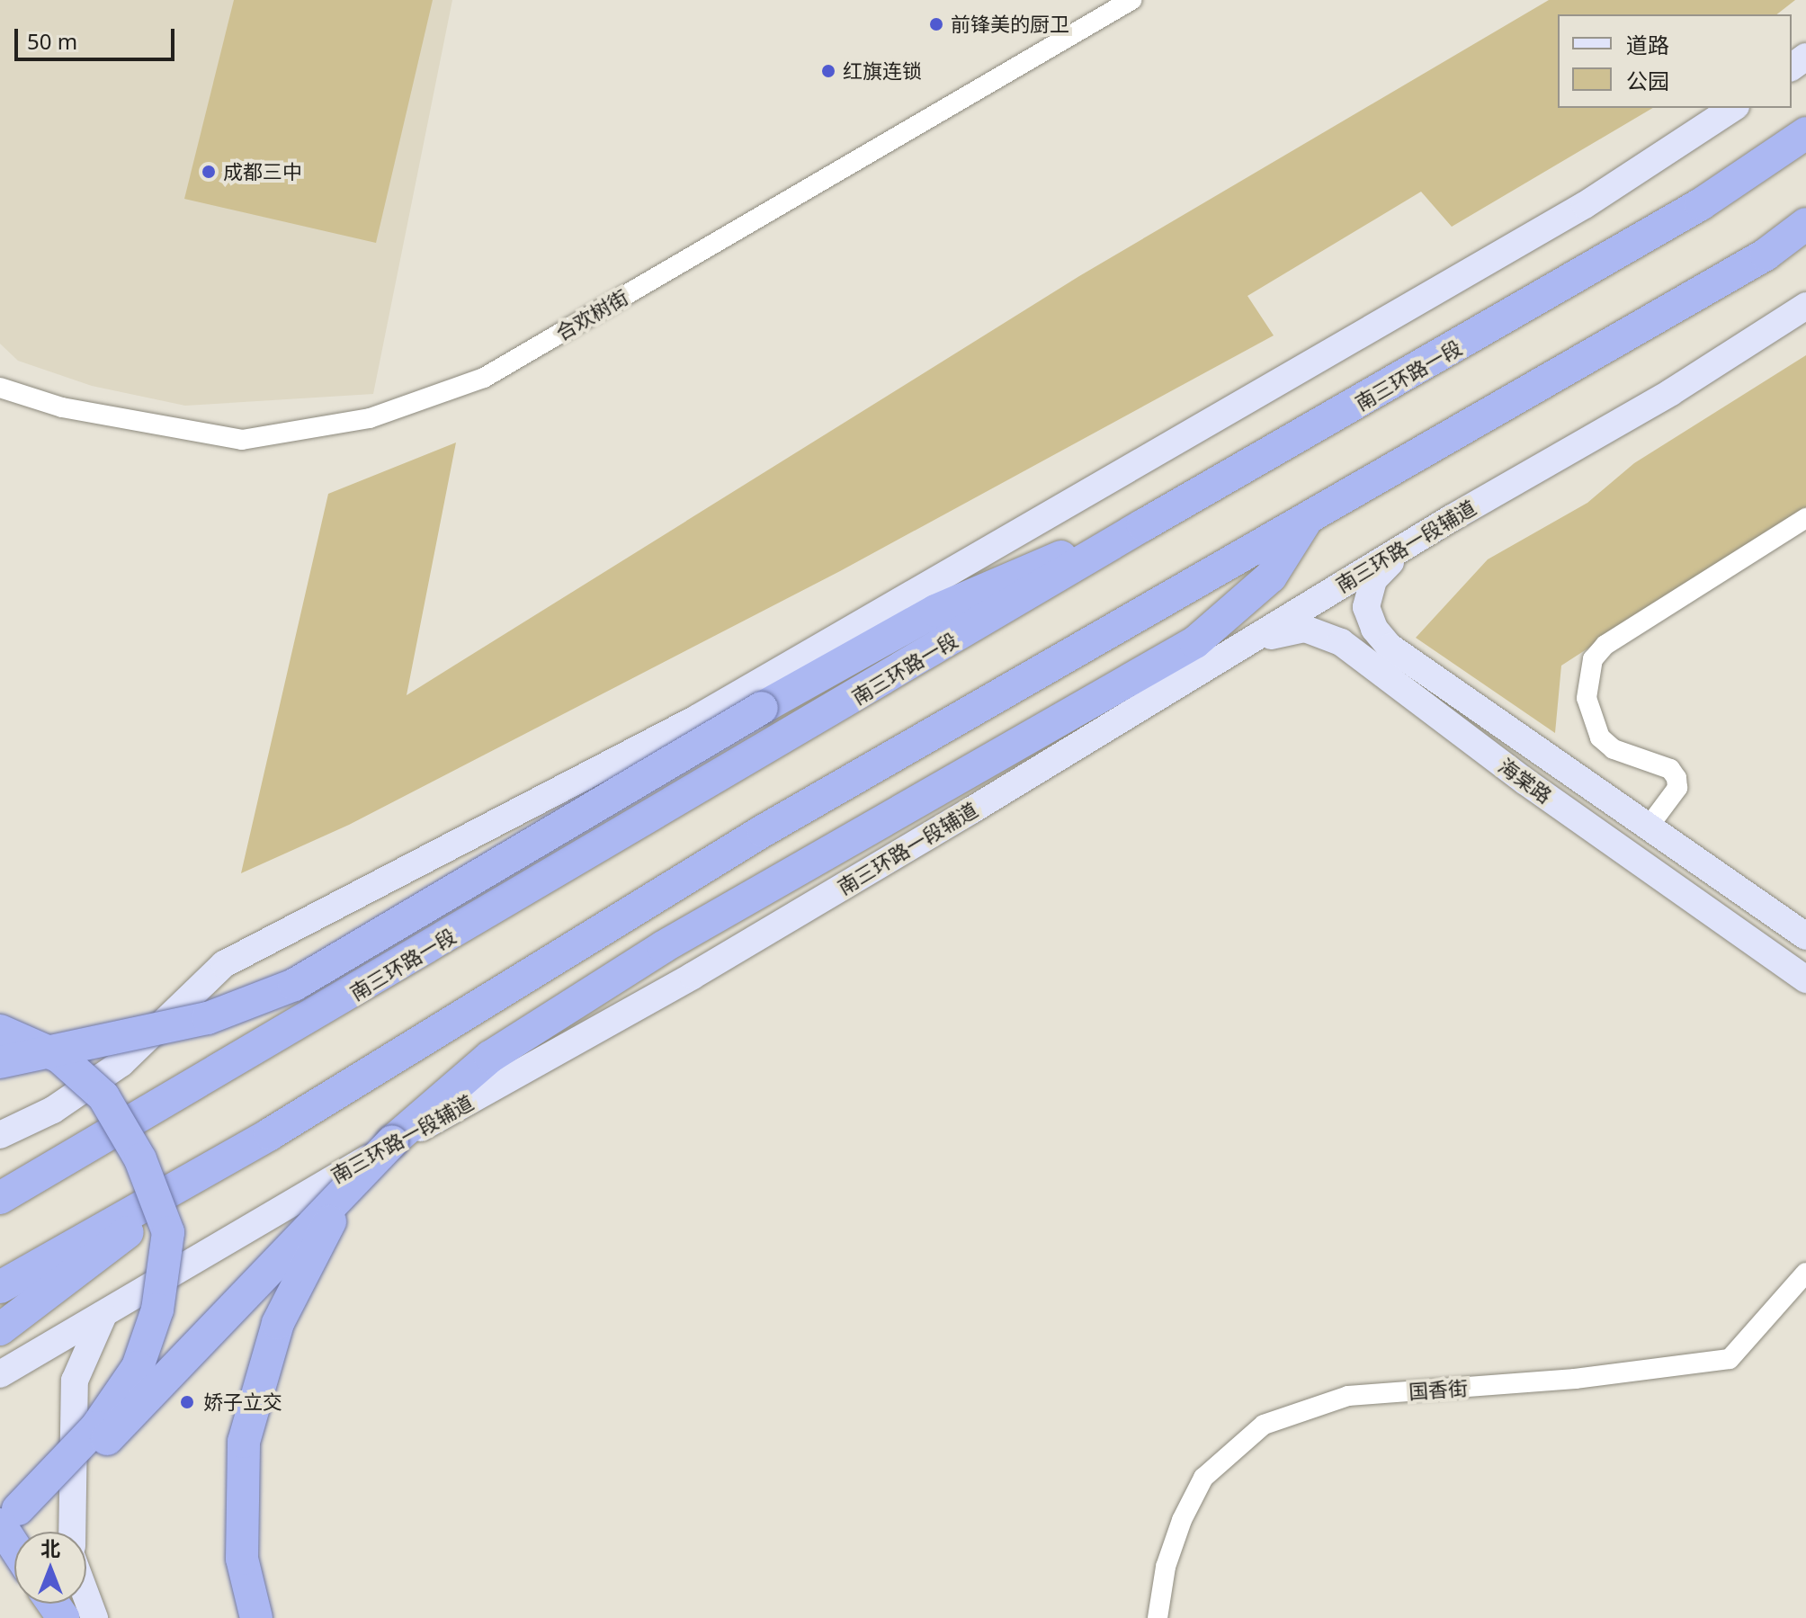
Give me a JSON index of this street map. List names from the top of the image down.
{
  "streets": {
    "highway": ["南三环路一段"],
    "main road": ["南三环路一段辅道", "海棠路"],
    "street": ["合欢树街", "国香街"]
  },
  "crossings": [
    ["南三环路一段辅道", "海棠路"]
  ],
  "places": [
    "前锋美的厨卫",
    "红旗连锁",
    "成都三中",
    "娇子立交"
  ],
  "legend": ["道路", "公园"],
  "scale_bar": "50 m",
  "north": "top"
}
